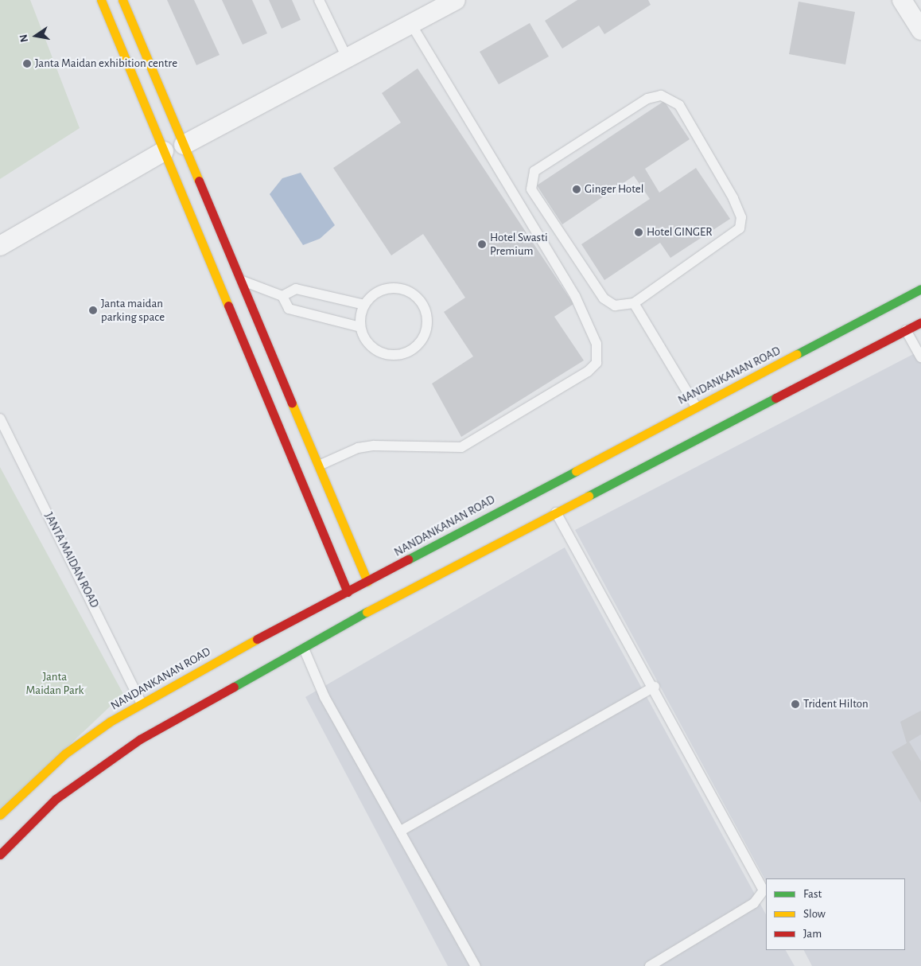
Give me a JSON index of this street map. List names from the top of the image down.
{
  "streets": {
    "main road": ["NANDANKANAN ROAD"],
    "lane": ["JANTA MAIDAN ROAD"]
  },
  "crossings": [
    ["NANDANKANAN ROAD", "JANTA MAIDAN ROAD"]
  ],
  "parks": ["Janta Maidan Park"],
  "places": [
    "Janta Maidan exhibition centre",
    "Ginger Hotel",
    "Hotel GINGER",
    "Hotel Swasti Premium",
    "Janta maidan parking space",
    "Trident Hilton"
  ],
  "legend": ["Fast", "Slow", "Jam"],
  "north": "left"
}
